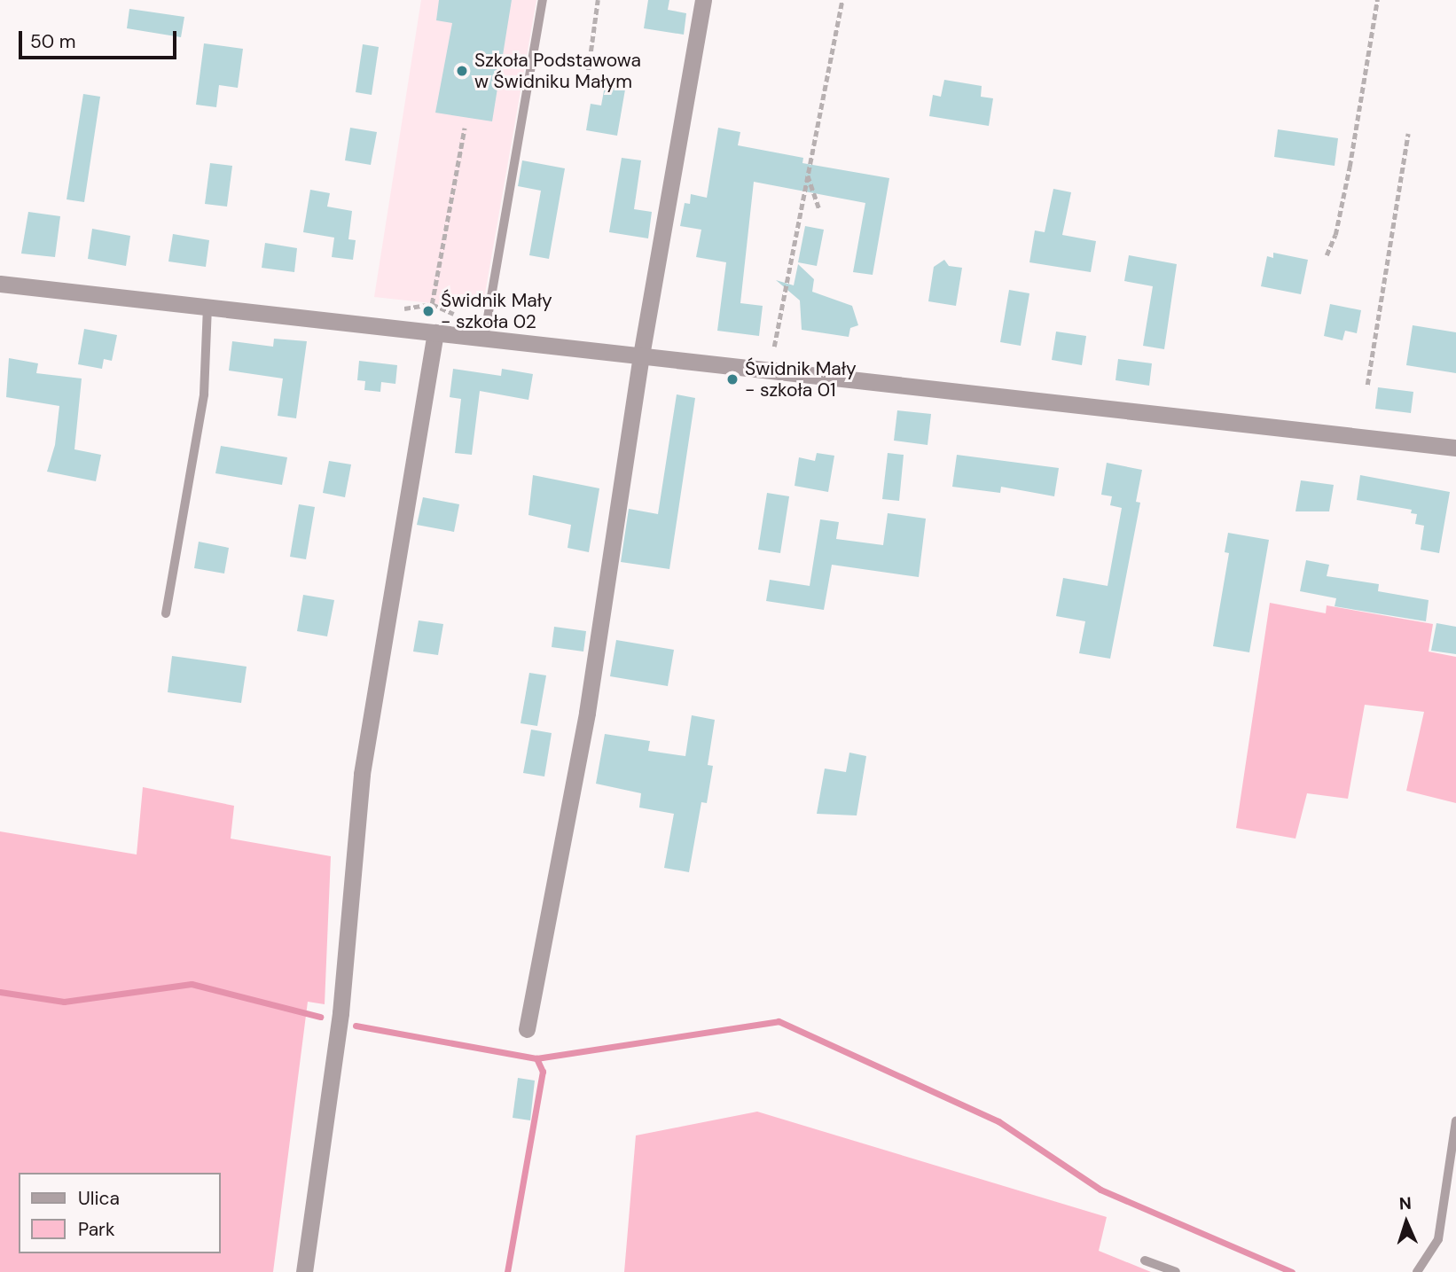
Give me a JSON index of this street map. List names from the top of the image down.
{
  "places": ["Szkoła Podstawowa w Świdniku Małym", "Świdnik Mały - szkoła 02", "Świdnik Mały - szkoła 01"],
  "legend": ["Ulica", "Park"],
  "scale_bar": "50 m",
  "north": "top"
}
